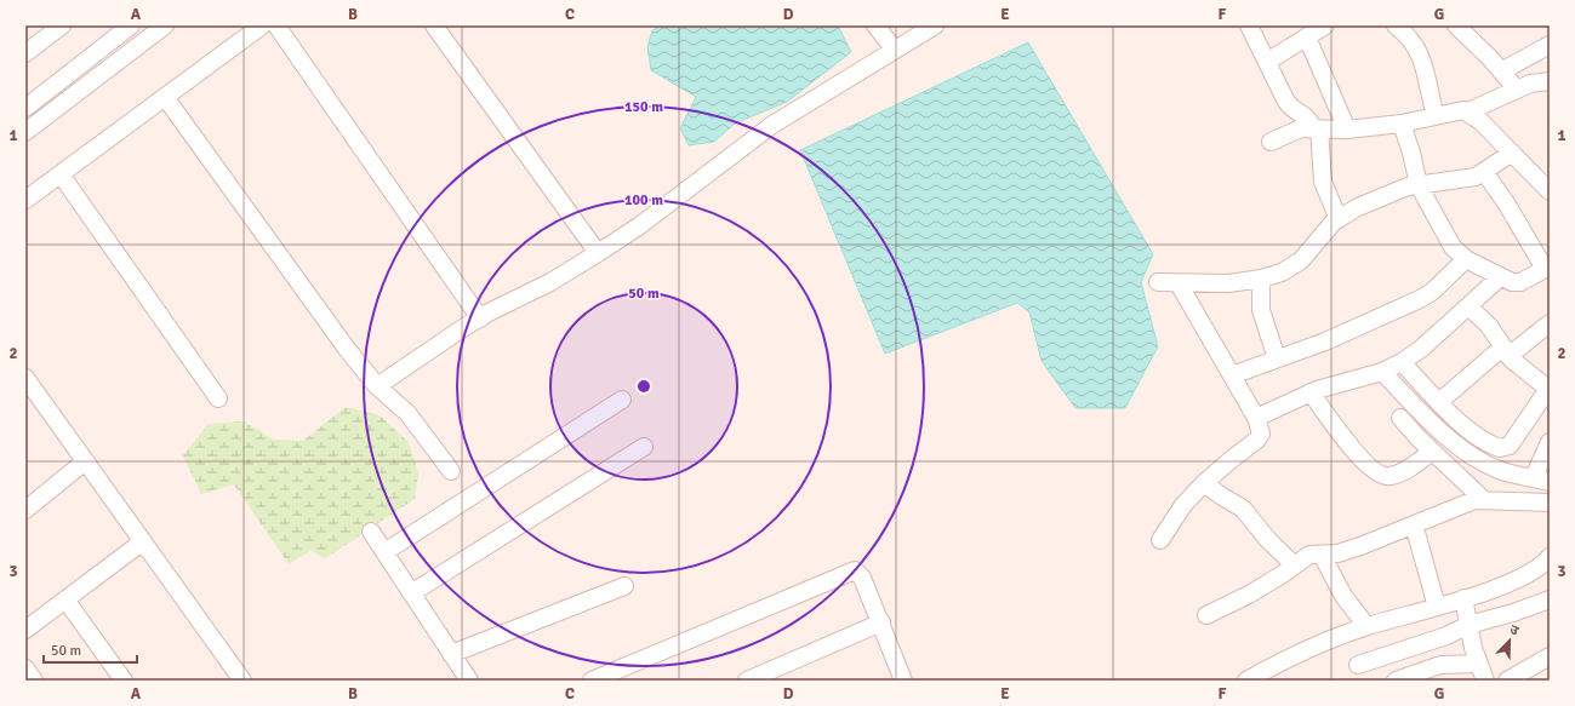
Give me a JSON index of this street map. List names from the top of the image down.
{
  "scale_bar": "50 m",
  "north": "top right",
  "grid": {
    "columns": [
      "A",
      "B",
      "C",
      "D",
      "E",
      "F",
      "G"
    ],
    "rows": ["1", "2", "3"]
  },
  "rings": ["150 m", "100 m", "50 m"]
}
